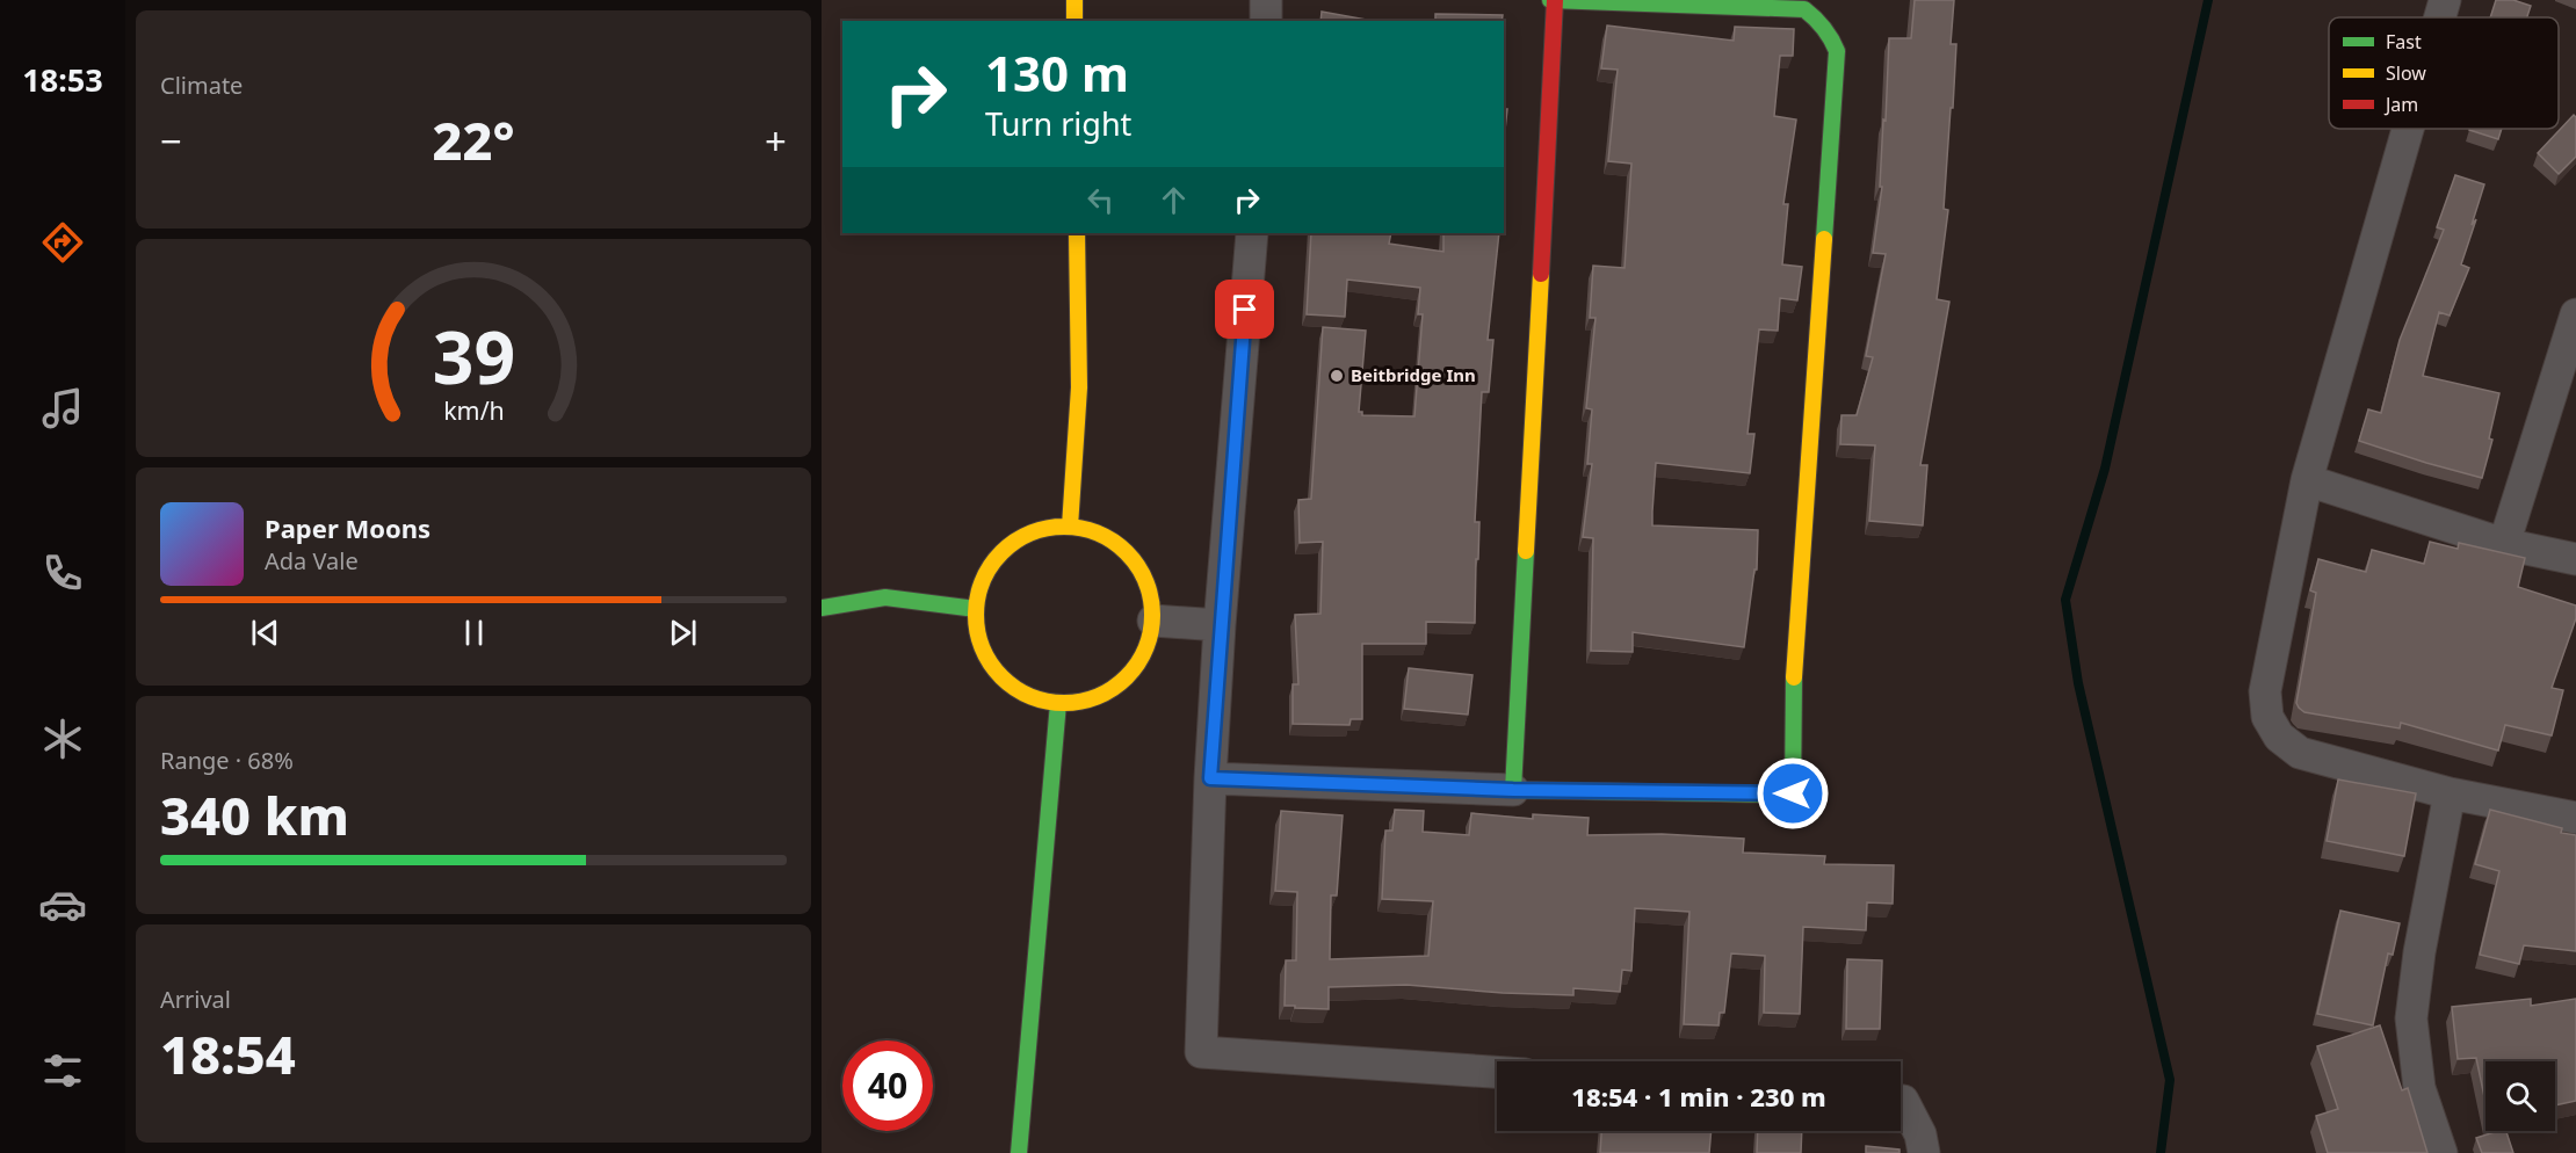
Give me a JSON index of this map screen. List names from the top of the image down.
{
  "places": ["Beitbridge Inn"],
  "legend": ["Fast", "Slow", "Jam"],
  "page": {
    "tabs": "18:53",
    "tile": [
      "Climate",
      ["Range · 68%", "340 km"],
      ["Arrival", "18:54"]
    ],
    "turn": ["130 m", "Turn right"],
    "heat": ["−", "22°", "+"],
    "song": ["Paper Moons", "Ada Vale"],
    "limit": "40",
    "trip": "18:54 · 1 min · 230 m",
    "gauge": ["39", "km/h"]
  }
}
